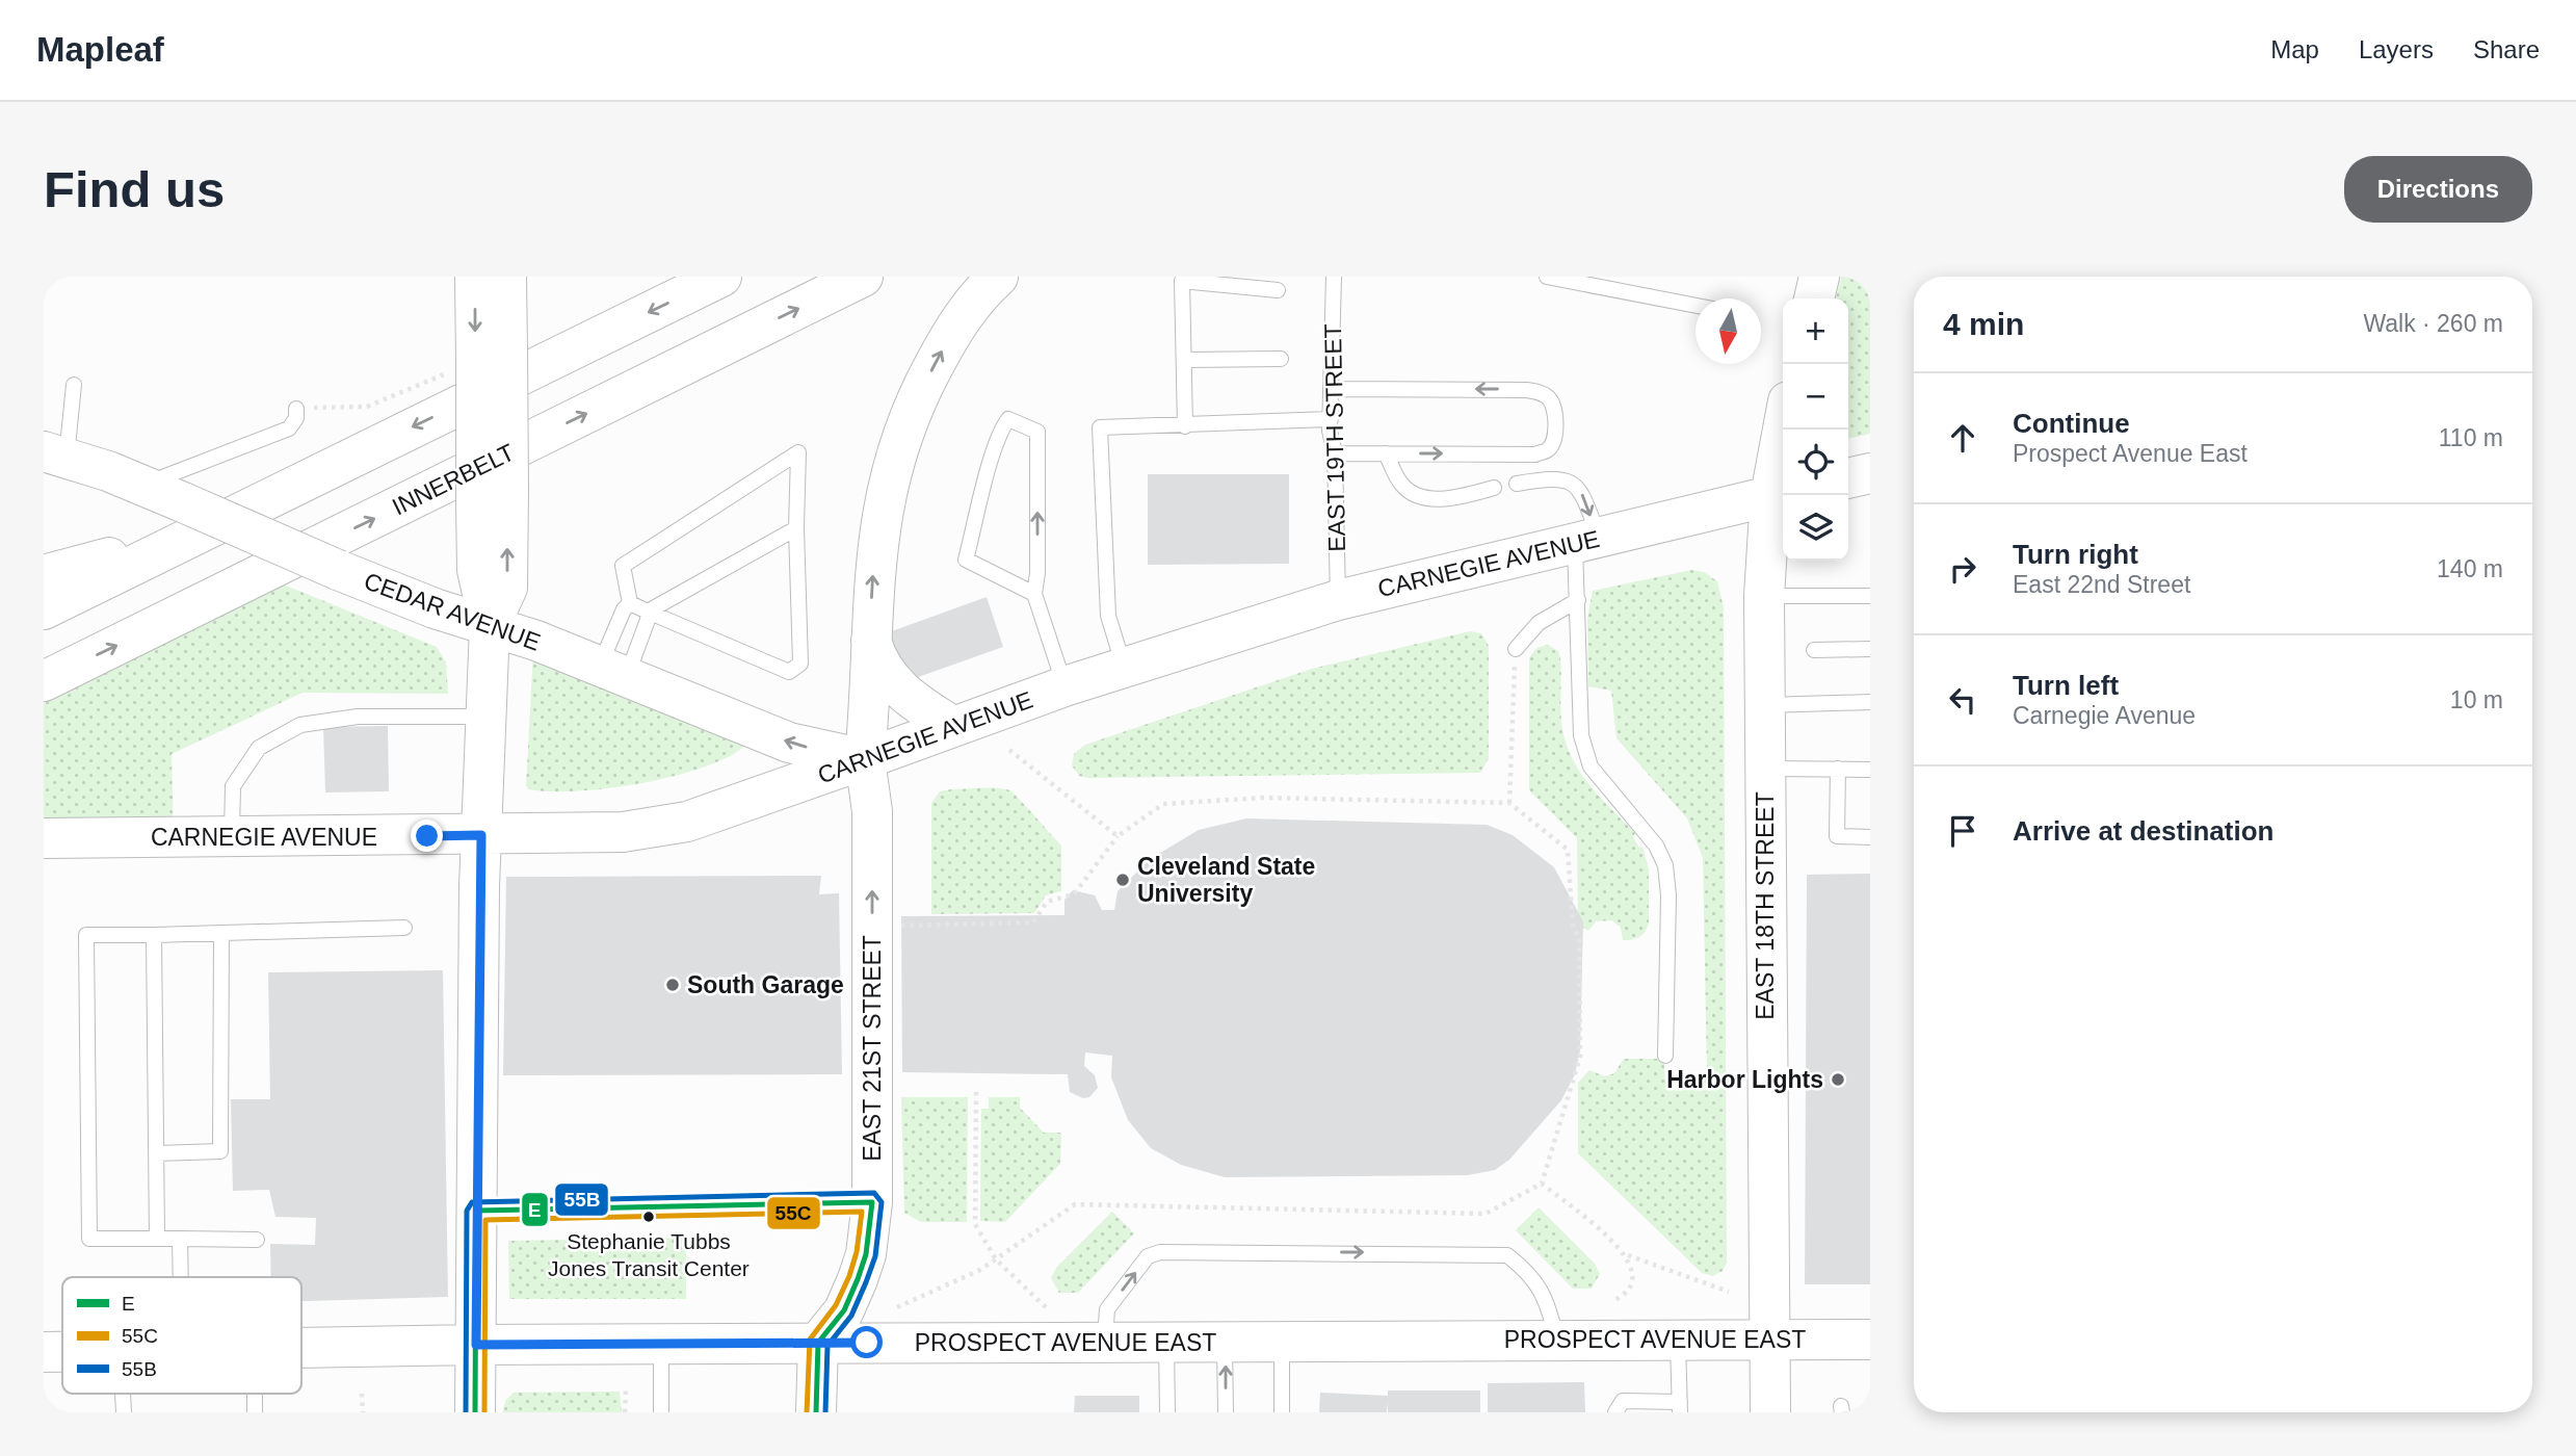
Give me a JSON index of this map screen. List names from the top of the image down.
{
  "streets": {
    "main road": [
      "INNERBELT",
      "CARNEGIE AVENUE",
      "CEDAR AVENUE",
      "EAST 18TH STREET",
      "EAST 21ST STREET",
      "PROSPECT AVENUE EAST"
    ],
    "lane": ["EAST 19TH STREET"]
  },
  "crossings": [
    ["EAST 19TH STREET", "CARNEGIE AVENUE"],
    ["CARNEGIE AVENUE", "CEDAR AVENUE"],
    ["CARNEGIE AVENUE", "EAST 18TH STREET"],
    ["CARNEGIE AVENUE", "EAST 21ST STREET"],
    ["CEDAR AVENUE", "EAST 21ST STREET"],
    ["EAST 18TH STREET", "PROSPECT AVENUE EAST"],
    ["EAST 21ST STREET", "PROSPECT AVENUE EAST"]
  ],
  "one_way": ["EAST 21ST STREET"],
  "places": [
    "Cleveland State University",
    "South Garage",
    "Harbor Lights",
    "Stephanie Tubbs Jones Transit Center"
  ],
  "lines": ["transit line 55B", "transit line E", "transit line 55C"],
  "legend": ["E", "55C", "55B"],
  "north": "bottom",
  "page": {
    "header": "Mapleaf",
    "nav": ["Map", "Layers", "Share"],
    "buttons": "Directions",
    "title": "Find us",
    "heading": ["4 min", "Walk · 260 m"],
    "map_buttons": ["+", "−"],
    "list": [
      ["Continue", "Prospect Avenue East", "110 m"],
      ["Turn right", "East 22nd Street", "140 m"],
      ["Turn left", "Carnegie Avenue", "10 m"],
      "Arrive at destination"
    ]
  }
}
